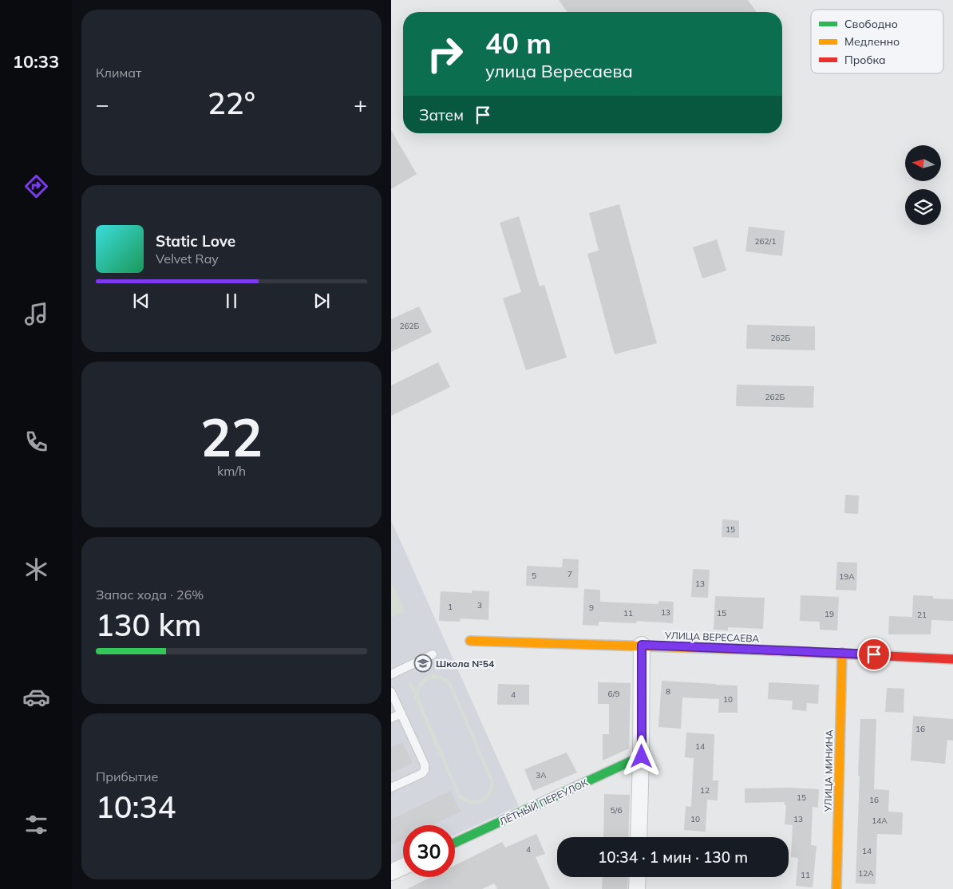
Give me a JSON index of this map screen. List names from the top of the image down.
{
  "streets": {
    "street": ["УЛИЦА ВЕРЕСАЕВА", "УЛИЦА МИНИНА", "ЛЁТНЫЙ ПЕРЕУЛОК"]
  },
  "crossings": [
    ["УЛИЦА ВЕРЕСАЕВА", "УЛИЦА МИНИНА"]
  ],
  "places": {
    "school or university": ["Школа №54"]
  },
  "house_numbers": [
    "262/1",
    "262Б",
    "262Б",
    "262Б",
    "15",
    "7",
    "5",
    "19А",
    "13",
    "3",
    "1",
    "9",
    "13",
    "11",
    "15",
    "19",
    "21",
    "8",
    "6/9",
    "4",
    "10",
    "16",
    "14",
    "3А",
    "12",
    "15",
    "16",
    "5/6",
    "10",
    "13",
    "14А",
    "4",
    "14",
    "12А",
    "11"
  ],
  "legend": ["Свободно", "Медленно", "Пробка"],
  "north": "left",
  "page": {
    "tabs": "10:33",
    "tile": [
      "Климат",
      ["22", "km/h"],
      ["Запас хода · 26%", "130 km"],
      ["Прибытие", "10:34"]
    ],
    "turn": ["40 m", "улица Вересаева"],
    "heat": ["−", "22°", "+"],
    "then": "Затем",
    "song": ["Static Love", "Velvet Ray"],
    "limit": "30",
    "trip": "10:34 · 1 мин · 130 m"
  }
}
